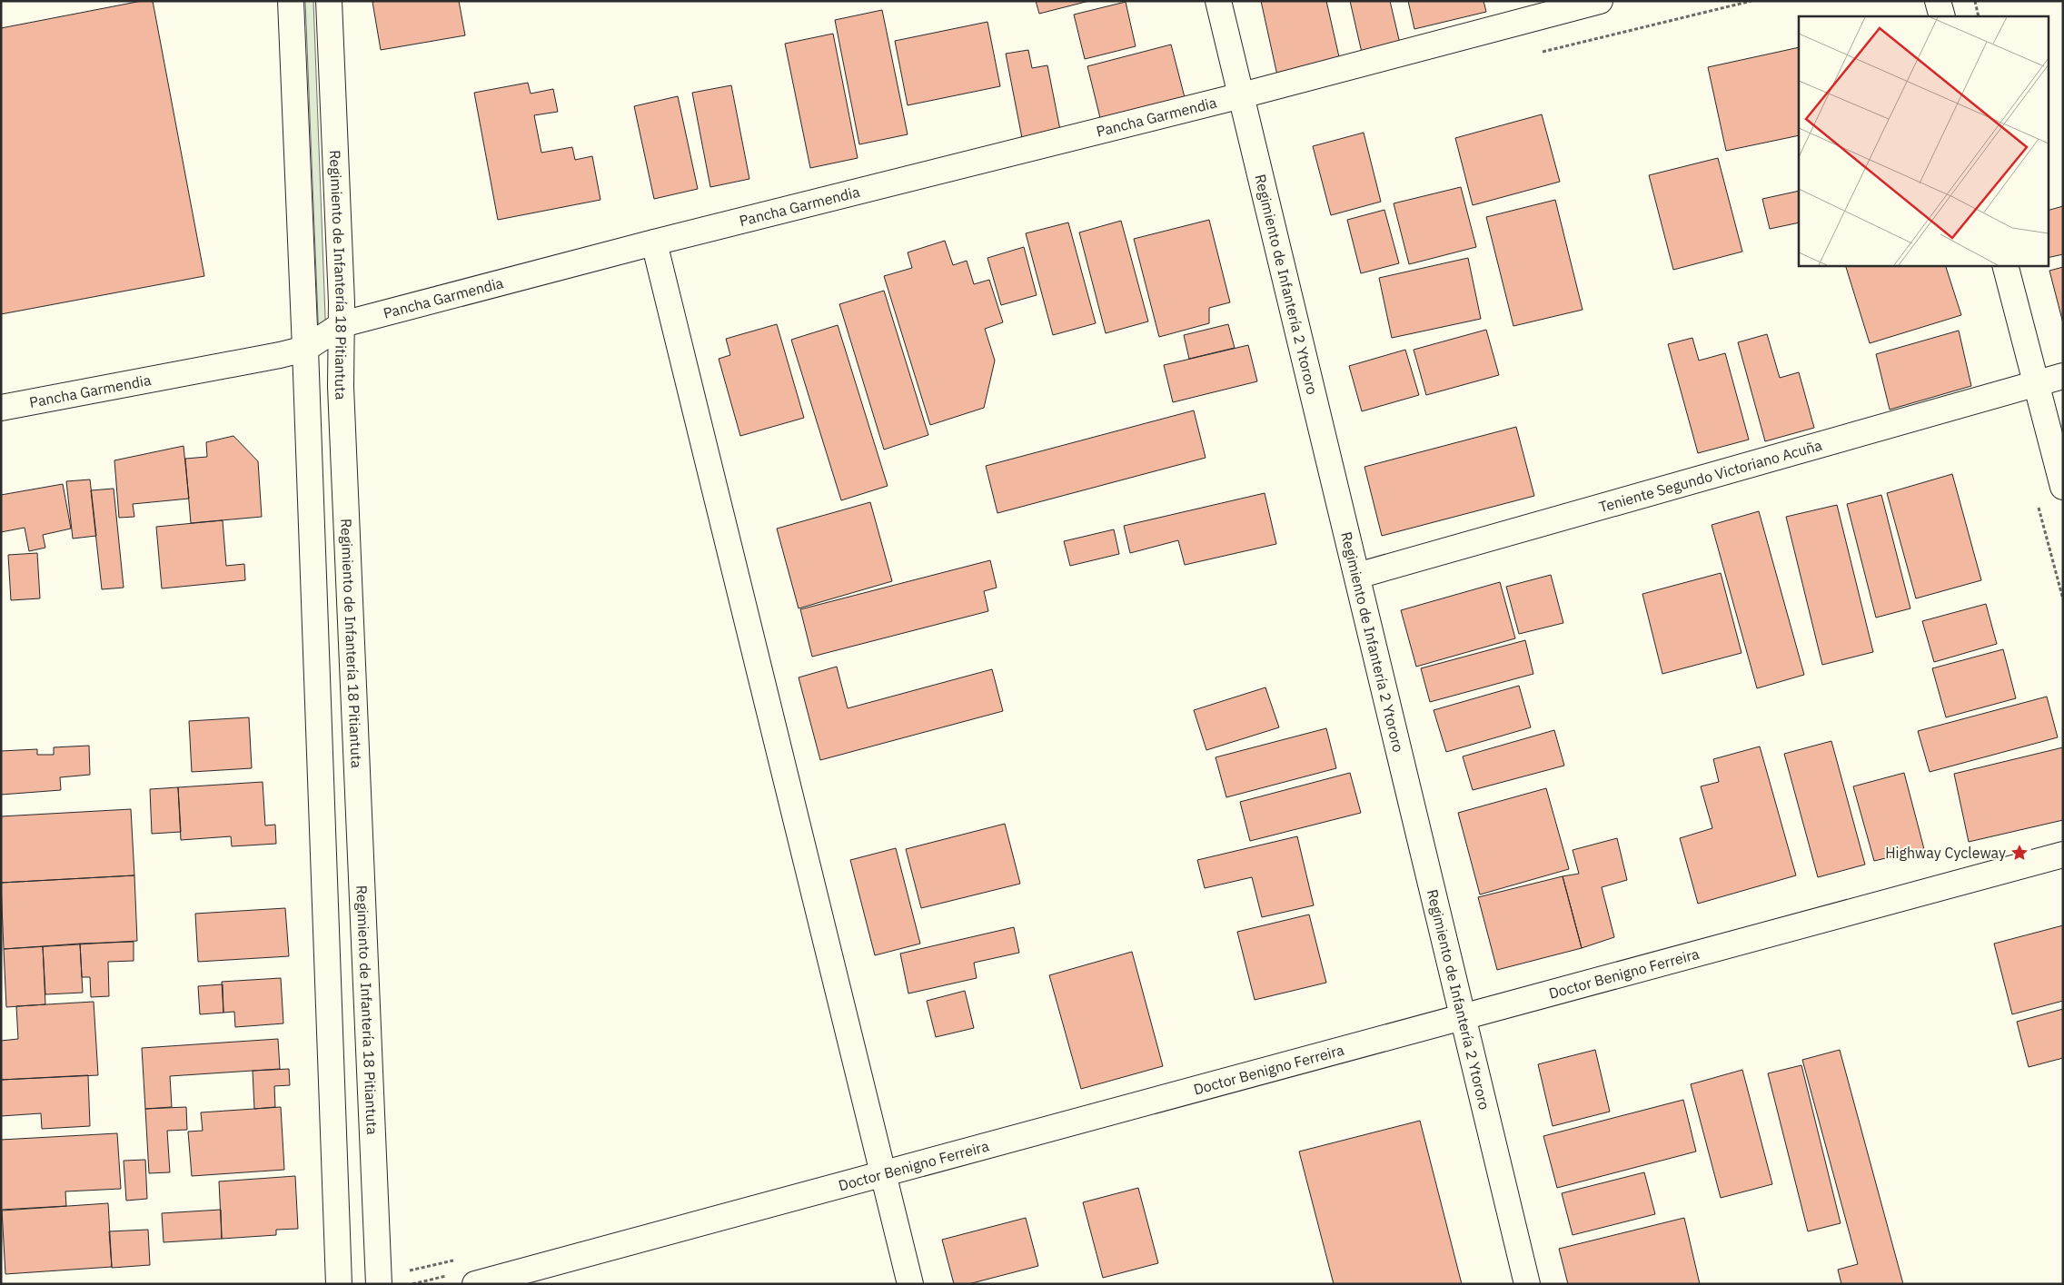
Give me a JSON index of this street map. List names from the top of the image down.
{
  "streets": {
    "street": [
      "Pancha Garmendia",
      "Regimiento de Infantería 18 Pitiantuta",
      "Regimiento de Infantería 2 Ytororo",
      "Teniente Segundo Victoriano Acuña",
      "Doctor Benigno Ferreira"
    ]
  },
  "crossings": [
    ["Pancha Garmendia", "Regimiento de Infantería 18 Pitiantuta"],
    ["Pancha Garmendia", "Regimiento de Infantería 2 Ytororo"],
    ["Regimiento de Infantería 2 Ytororo", "Teniente Segundo Victoriano Acuña"],
    ["Regimiento de Infantería 2 Ytororo", "Doctor Benigno Ferreira"]
  ],
  "places": {
    "place": ["Highway Cycleway"]
  }
}
